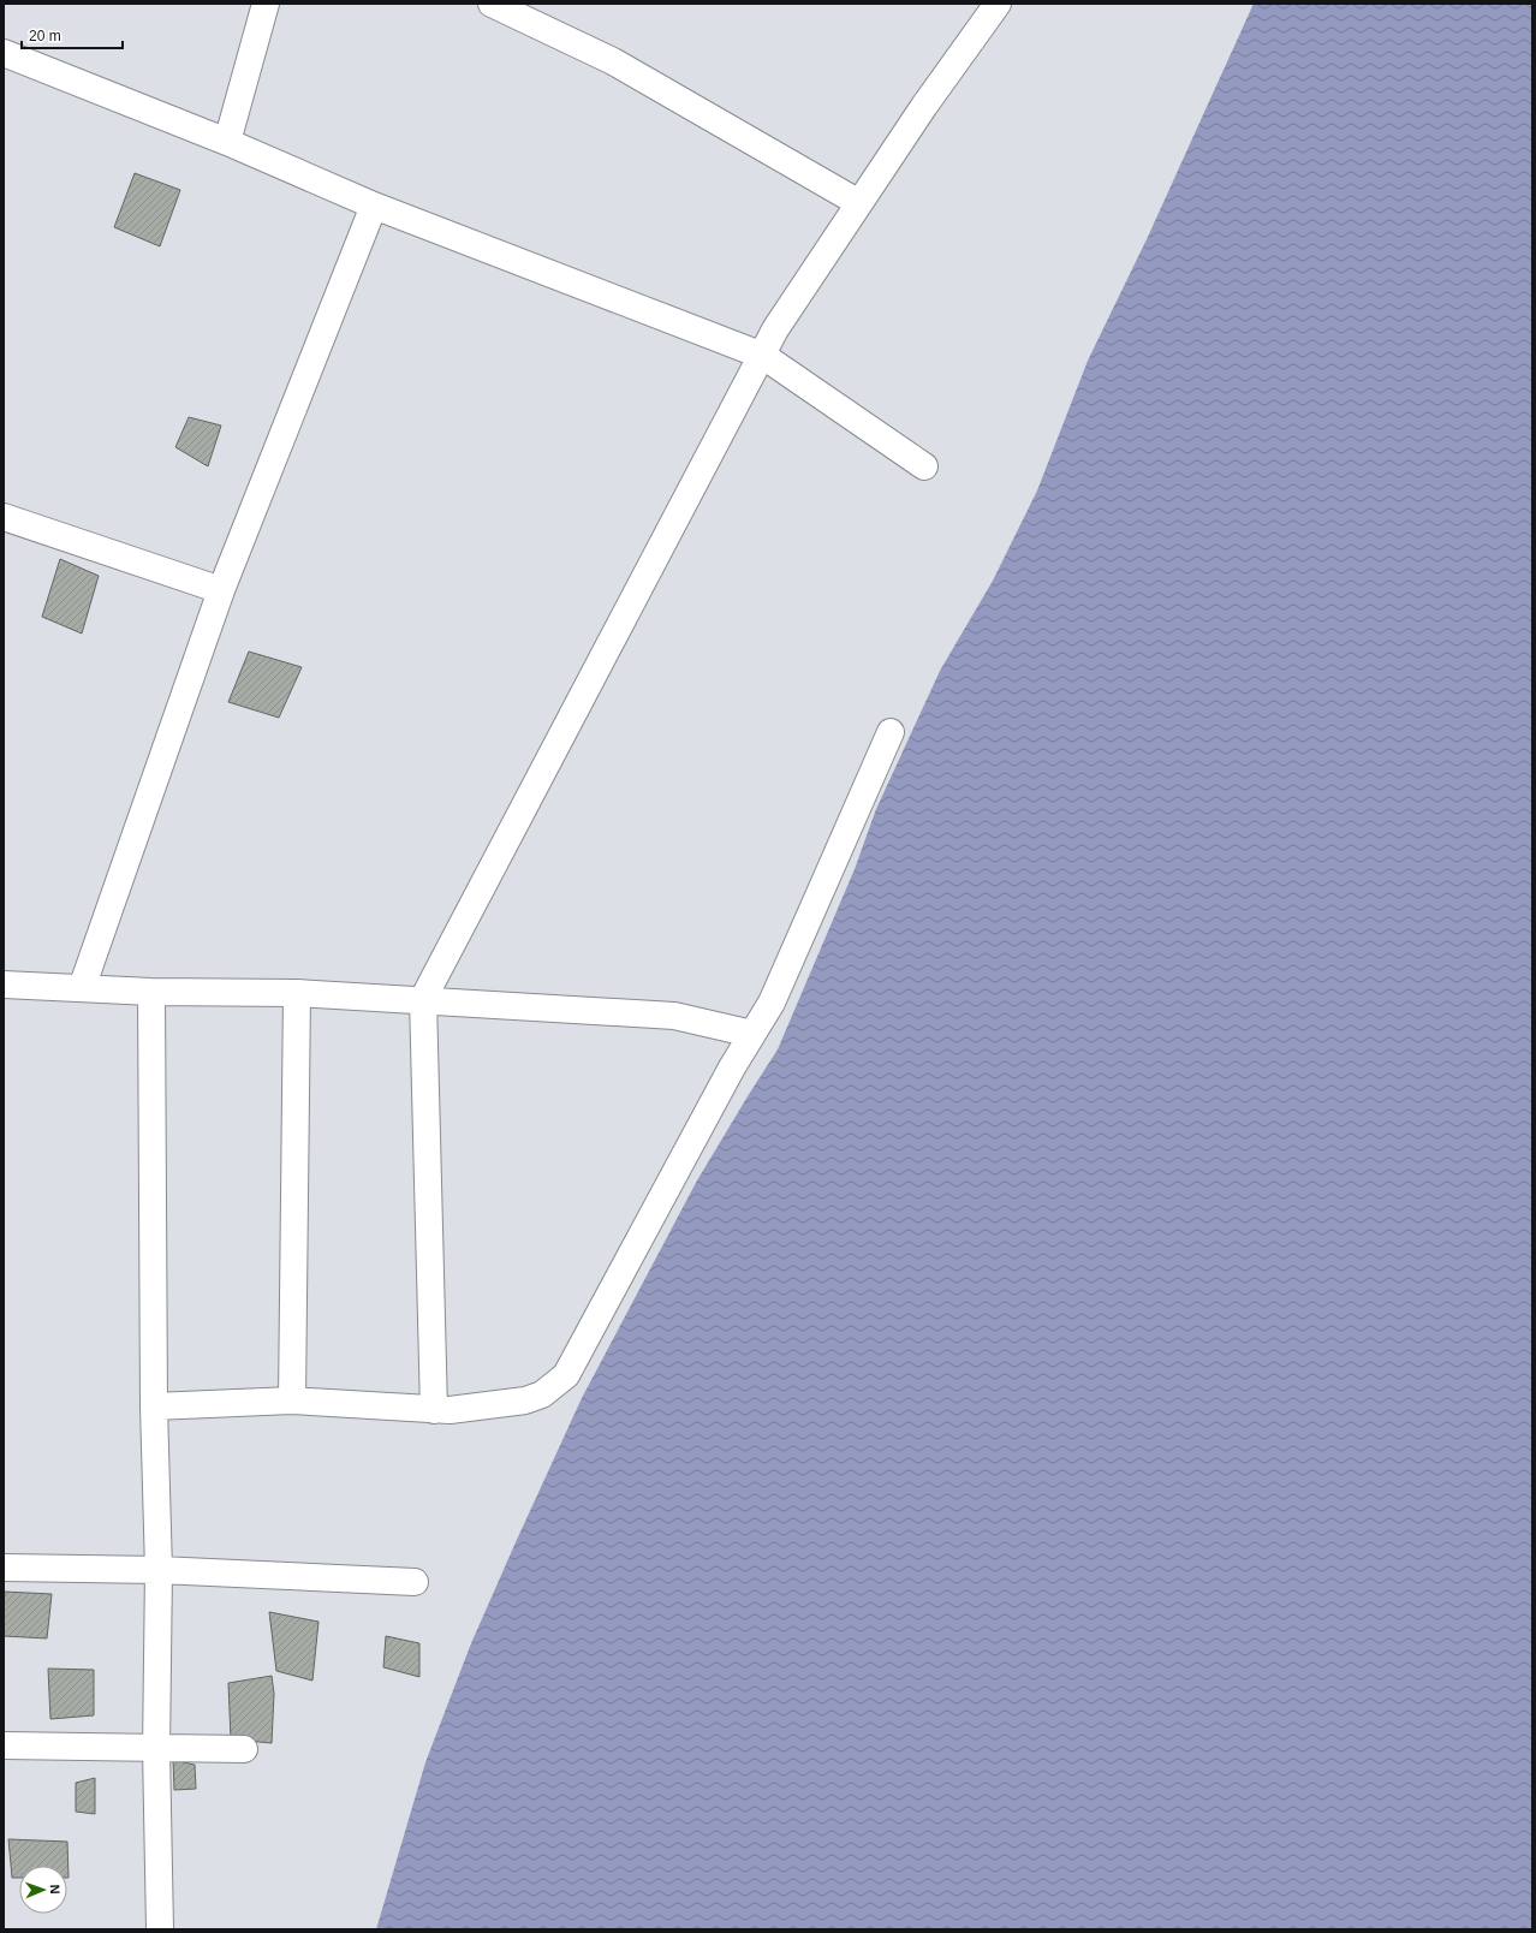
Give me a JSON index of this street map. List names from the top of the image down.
{
  "scale_bar": "20 m",
  "north": "right"
}
